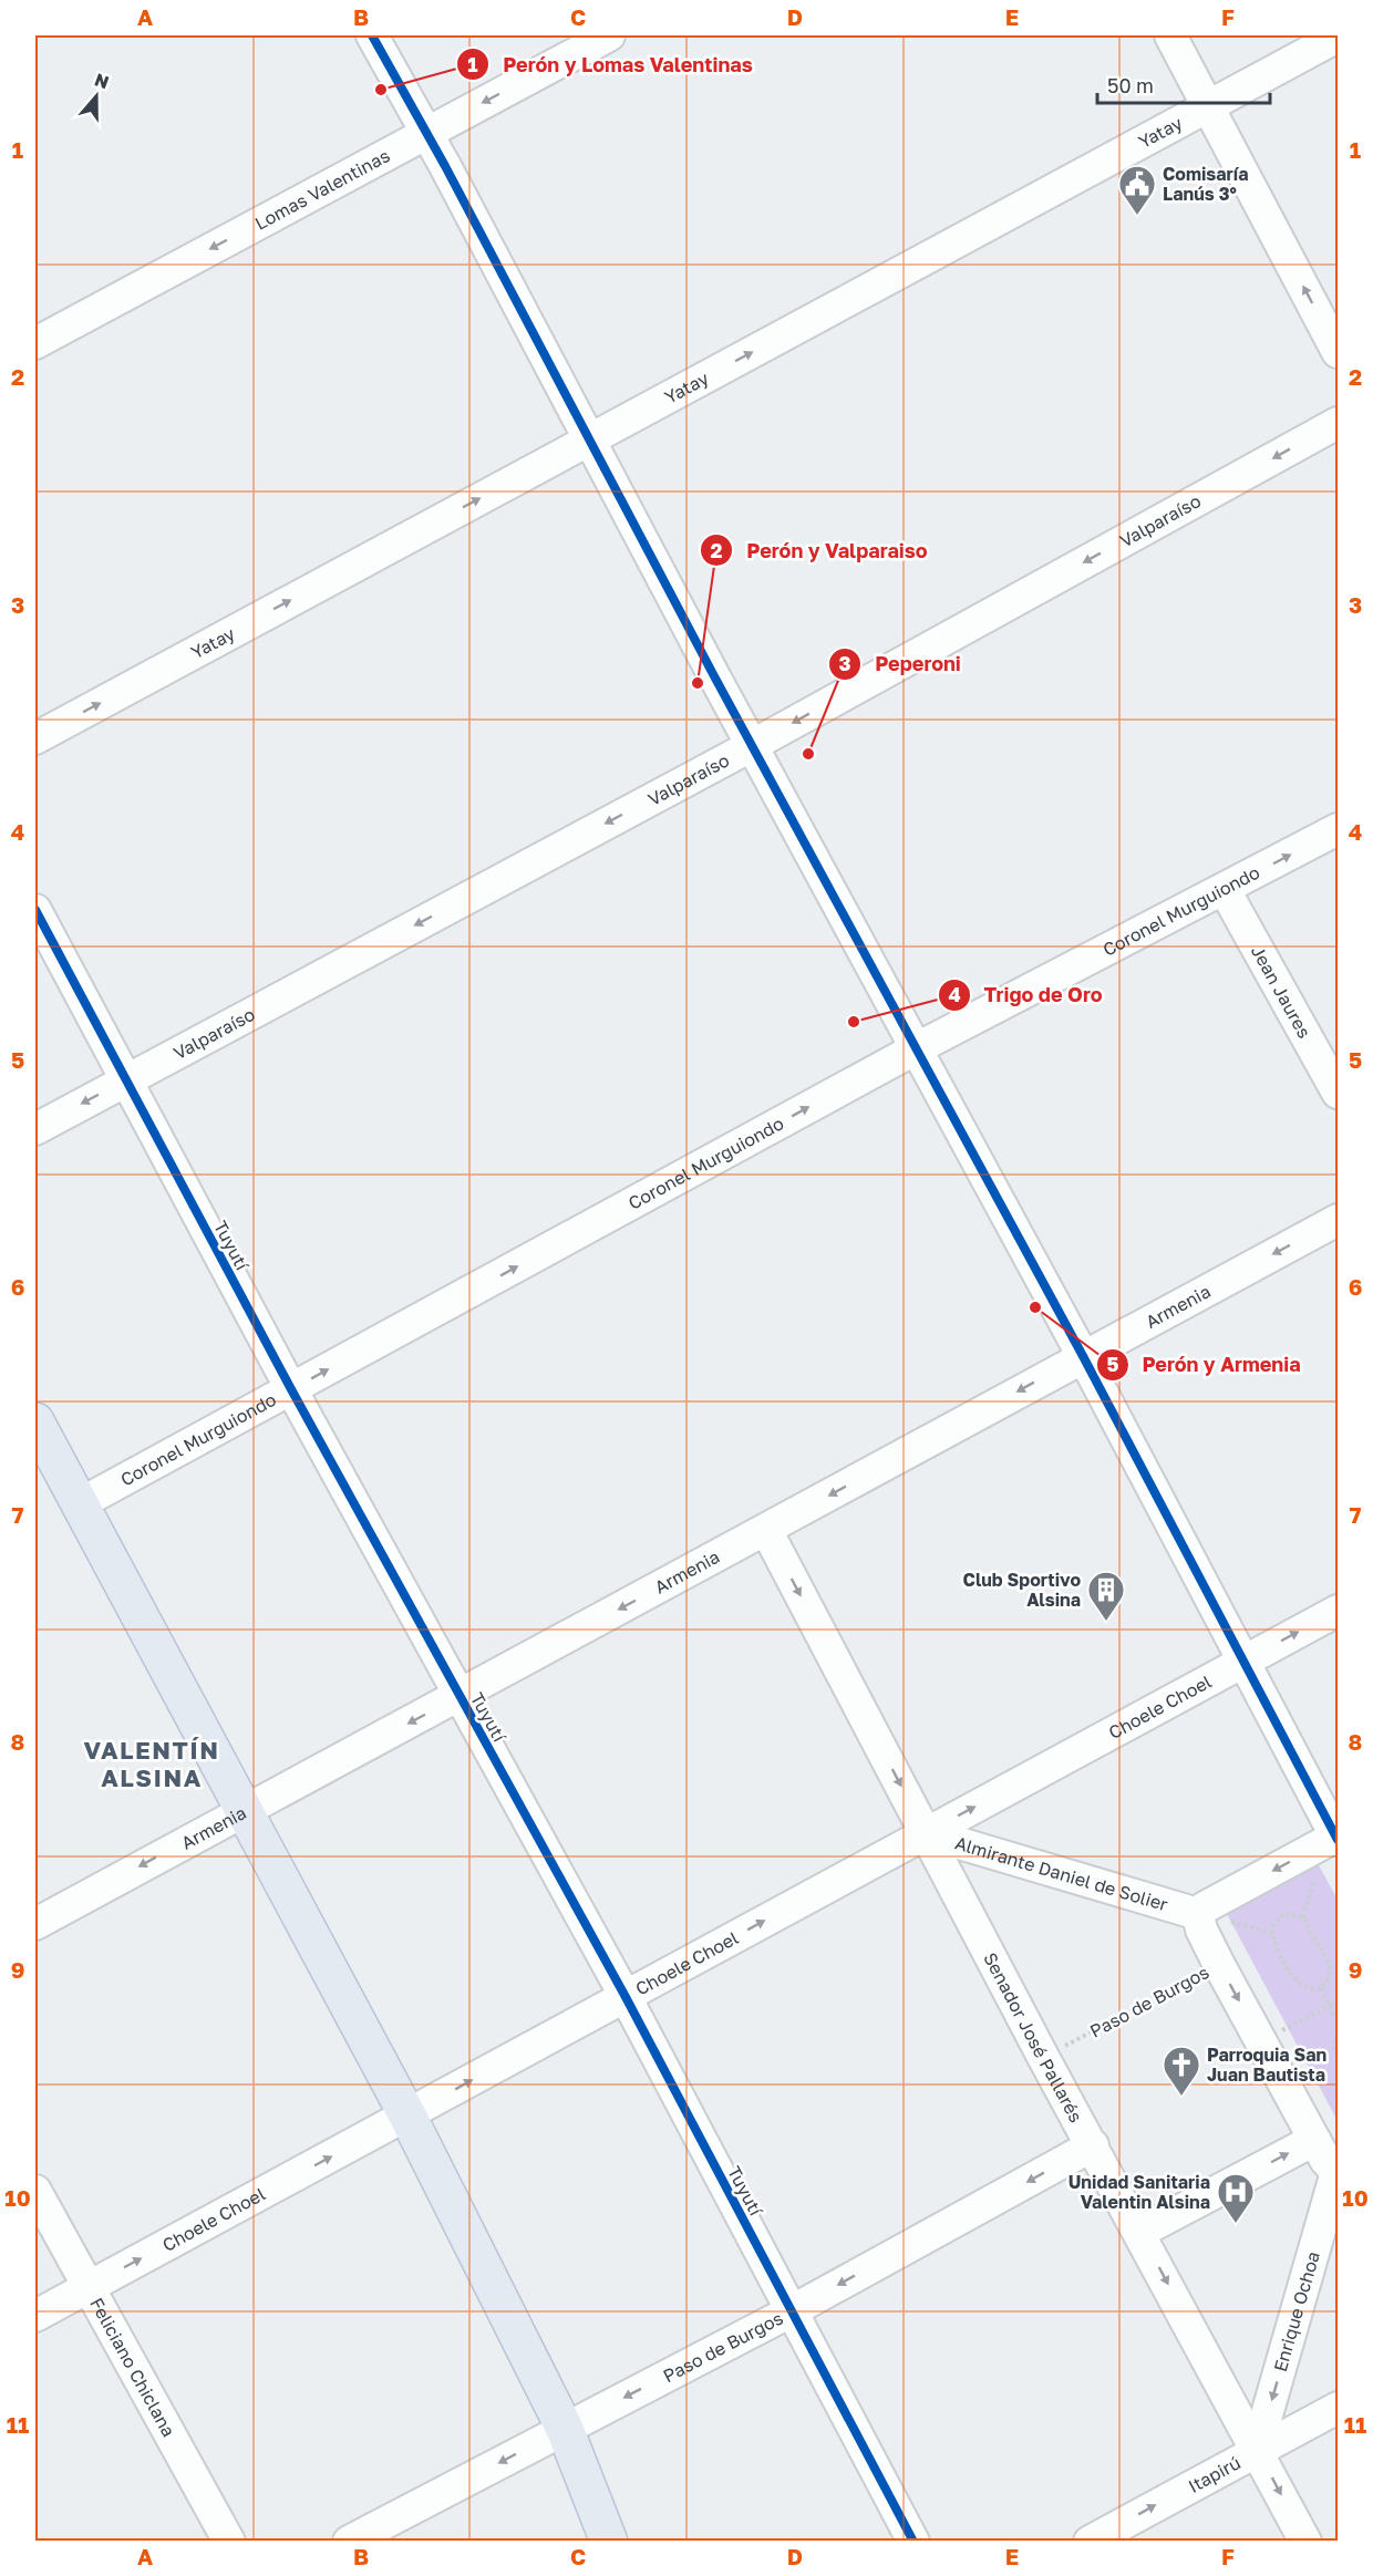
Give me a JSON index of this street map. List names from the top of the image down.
{
  "streets": {
    "street": [
      "Yatay",
      "Lomas Valentinas",
      "Valparaíso",
      "Coronel Murguiondo",
      "Jean Jaures",
      "Tuyutí",
      "Armenia",
      "Choele Choel",
      "Almirante Daniel de Solier",
      "Paso de Burgos",
      "Senador José Pallarés",
      "Enrique Ochoa",
      "Feliciano Chiclana",
      "Itapirú"
    ]
  },
  "crossings": [
    ["Valparaíso", "Tuyutí"],
    ["Coronel Murguiondo", "Jean Jaures"],
    ["Coronel Murguiondo", "Tuyutí"],
    ["Tuyutí", "Armenia"],
    ["Tuyutí", "Choele Choel"],
    ["Tuyutí", "Paso de Burgos"],
    ["Armenia", "Senador José Pallarés"],
    ["Choele Choel", "Almirante Daniel de Solier"],
    ["Choele Choel", "Senador José Pallarés"],
    ["Choele Choel", "Feliciano Chiclana"],
    ["Almirante Daniel de Solier", "Senador José Pallarés"],
    ["Paso de Burgos", "Senador José Pallarés"],
    ["Senador José Pallarés", "Enrique Ochoa"],
    ["Senador José Pallarés", "Itapirú"],
    ["Enrique Ochoa", "Itapirú"]
  ],
  "one_way": [
    "Yatay",
    "Lomas Valentinas",
    "Valparaíso",
    "Coronel Murguiondo",
    "Armenia",
    "Choele Choel",
    "Paso de Burgos",
    "Senador José Pallarés",
    "Enrique Ochoa",
    "Itapirú"
  ],
  "districts": ["VALENTÍN ALSINA"],
  "places": {
    "other": [
      "Perón y Lomas Valentinas",
      "Perón y Valparaiso",
      "Peperoni",
      "Trigo de Oro",
      "Perón y Armenia"
    ],
    "public building": ["Comisaría Lanús 3°"],
    "building": ["Club Sportivo Alsina"],
    "church": ["Parroquia San Juan Bautista"],
    "hospital": ["Unidad Sanitaria Valentin Alsina"]
  },
  "scale_bar": "50 m",
  "north": "top",
  "grid": {
    "columns": [
      "A",
      "B",
      "C",
      "D",
      "E",
      "F"
    ],
    "rows": [
      "1",
      "2",
      "3",
      "4",
      "5",
      "6",
      "7",
      "8",
      "9",
      "10",
      "11"
    ]
  }
}
